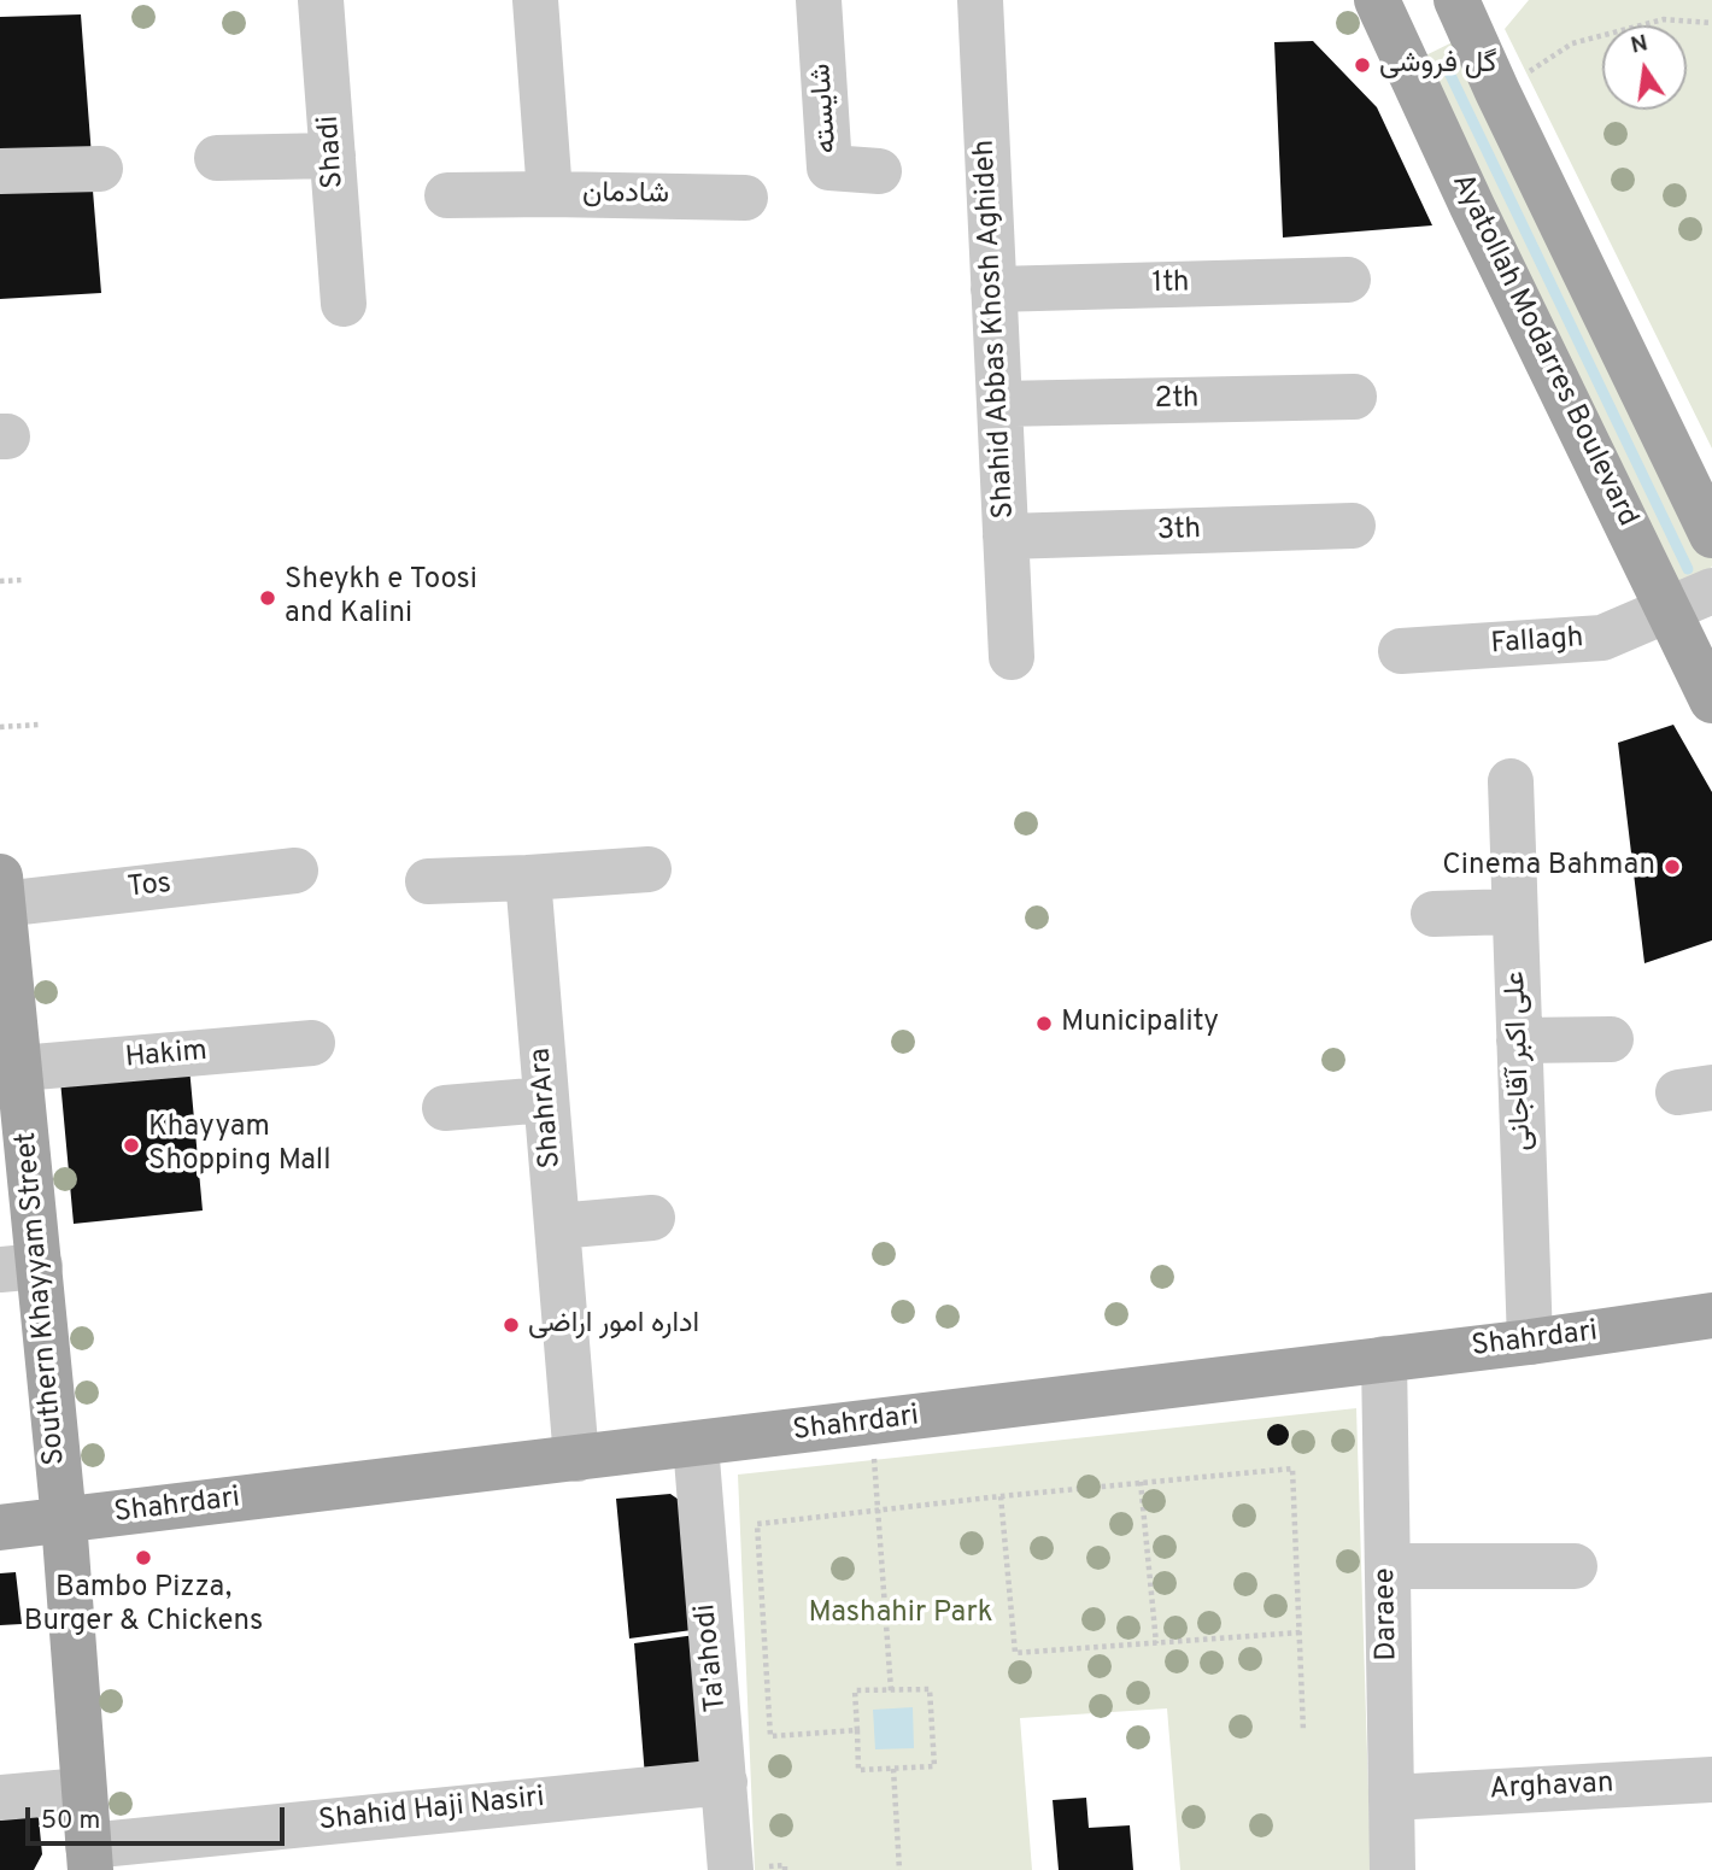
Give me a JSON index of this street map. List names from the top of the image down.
{
  "streets": {
    "main road": ["Ayatollah Modarres Boulevard", "Southern Khayyam Street", "Shahrdari"],
    "street": [
      "شايسته",
      "Shadi",
      "شادمان",
      "1th",
      "Shahid Abbas Khosh Aghideh",
      "2th",
      "3th",
      "Fallagh",
      "Tos",
      "Hakim",
      "علی اکبر آقاجانی",
      "ShahrAra",
      "Daraee",
      "Ta'ahodi",
      "Arghavan",
      "Shahid Haji Nasiri"
    ]
  },
  "crossings": [
    ["1th", "Shahid Abbas Khosh Aghideh"],
    ["Shahid Abbas Khosh Aghideh", "2th"],
    ["Shahid Abbas Khosh Aghideh", "3th"],
    ["Ayatollah Modarres Boulevard", "Fallagh"],
    ["Tos", "Southern Khayyam Street"],
    ["Hakim", "Southern Khayyam Street"],
    ["علی اکبر آقاجانی", "Shahrdari"],
    ["ShahrAra", "Shahrdari"],
    ["Southern Khayyam Street", "Shahrdari"],
    ["Southern Khayyam Street", "Shahid Haji Nasiri"],
    ["Shahrdari", "Daraee"],
    ["Shahrdari", "Ta'ahodi"],
    ["Daraee", "Arghavan"],
    ["Ta'ahodi", "Shahid Haji Nasiri"]
  ],
  "parks": ["Mashahir Park"],
  "places": [
    "گل فروشی",
    "Sheykh e Toosi and Kalini",
    "Cinema Bahman",
    "Municipality",
    "Khayyam Shopping Mall",
    "اداره امور اراضی",
    "Bambo Pizza, Burger & Chickens"
  ],
  "scale_bar": "50 m",
  "north": "top"
}
